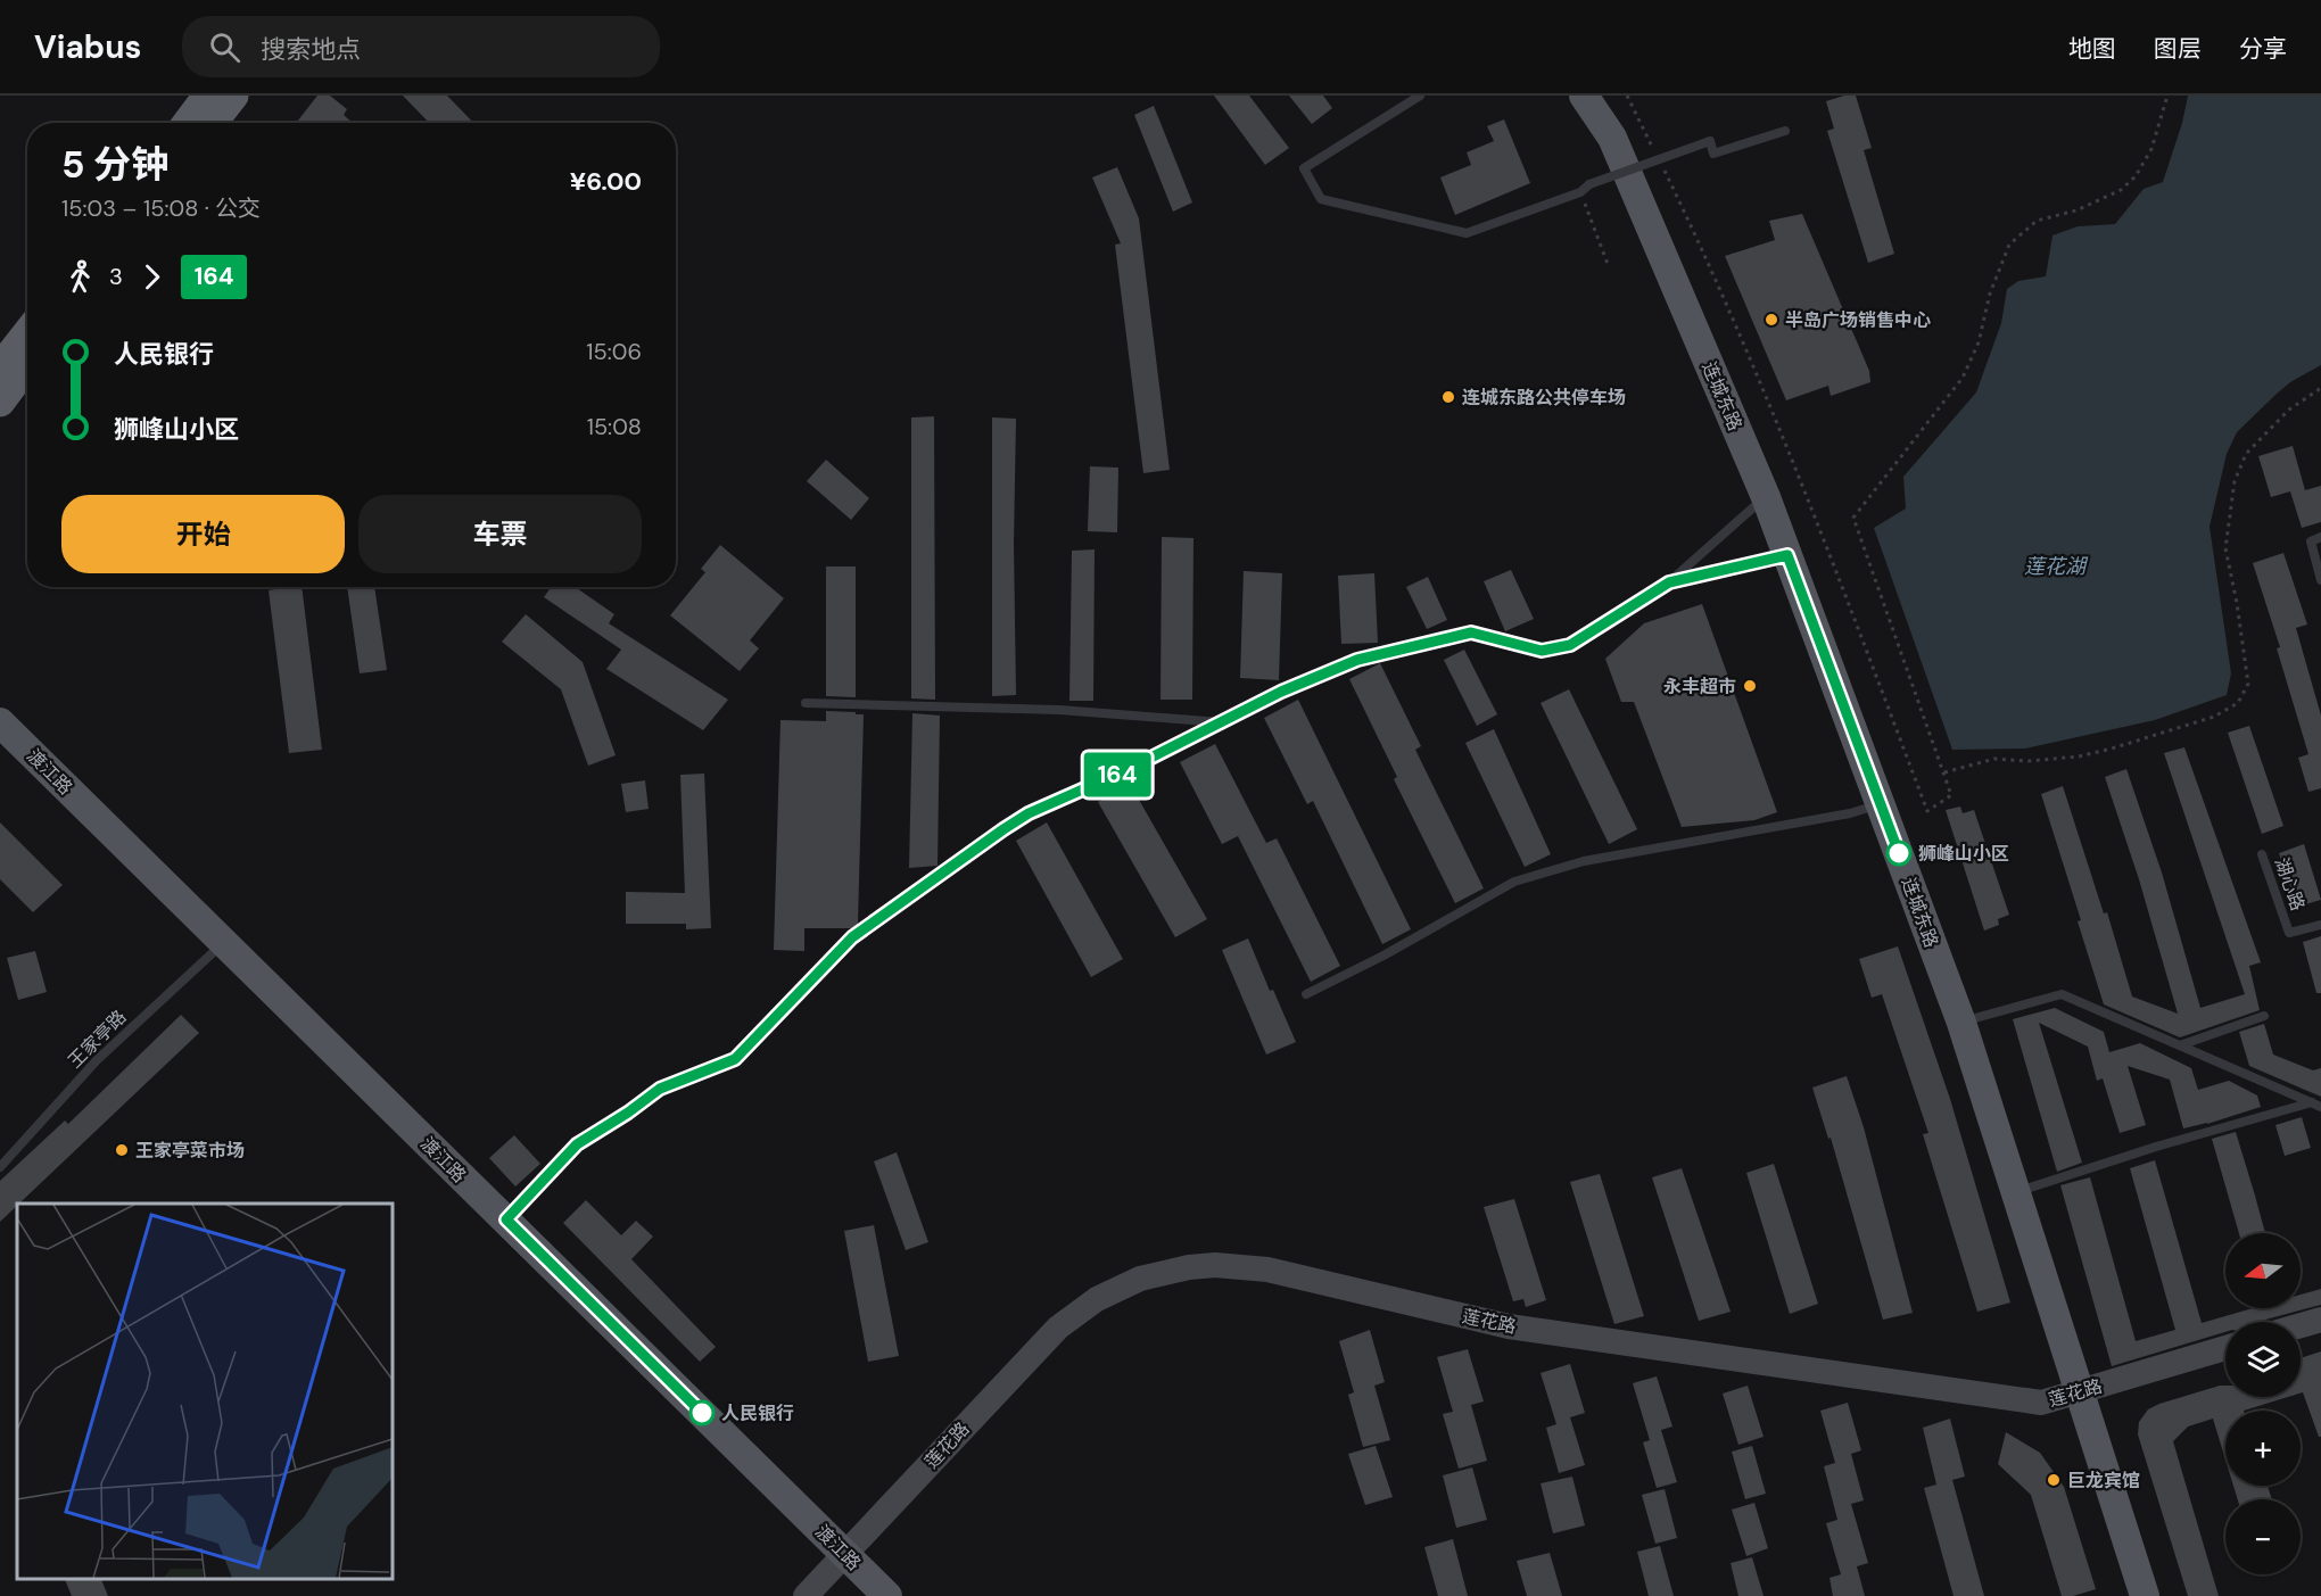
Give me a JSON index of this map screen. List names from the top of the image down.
{
  "streets": {
    "main road": ["连城东路", "渡江路", "莲花路"],
    "lane": ["湖心路", "王家亭路"]
  },
  "crossings": [
    ["连城东路", "莲花路"],
    ["渡江路", "王家亭路"],
    ["渡江路", "莲花路"]
  ],
  "water": ["莲花湖"],
  "places": [
    "半岛广场销售中心",
    "连城东路公共停车场",
    "永丰超市",
    "狮峰山小区",
    "王家亭菜市场",
    "人民银行",
    "巨龙宾馆"
  ],
  "lines": ["bus line 164"],
  "north": "left",
  "page": {
    "header": "Viabus",
    "search": "搜索地点",
    "nav": ["地图", "图层", "分享"],
    "on_map": "164",
    "heading": ["5 分钟", "15:03 – 15:08 · 公交", "¥6.00"],
    "legs": ["3", "164"],
    "list": [
      {
        "name": "人民银行",
        "value": "15:06"
      },
      {
        "name": "狮峰山小区",
        "value": "15:08"
      }
    ],
    "buttons": ["开始", "车票"],
    "map_buttons": ["+", "−"]
  }
}
